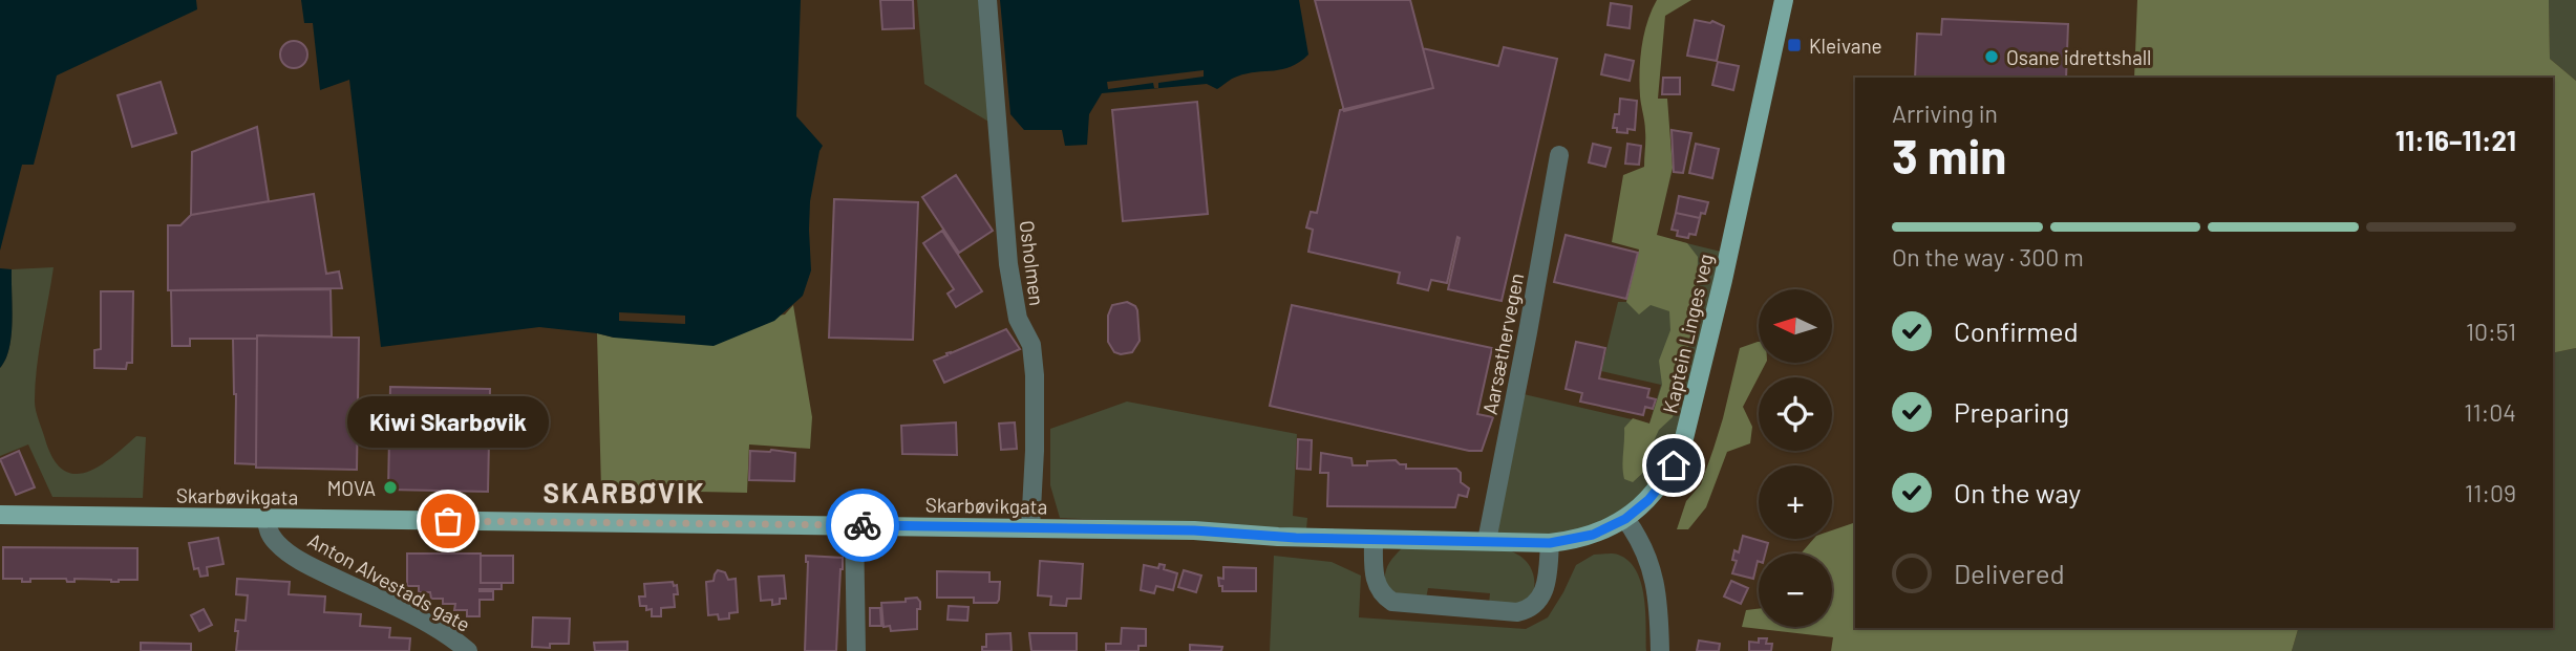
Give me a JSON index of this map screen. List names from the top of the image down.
{
  "streets": {
    "main road": ["Kaptein Linges veg", "Skarbøvikgata"],
    "street": ["Osholmen", "Aarsæthervegen", "Anton Alvestads gate"]
  },
  "crossings": [
    ["Osholmen", "Skarbøvikgata"],
    ["Kaptein Linges veg", "Aarsæthervegen"],
    ["Kaptein Linges veg", "Skarbøvikgata"],
    ["Aarsæthervegen", "Skarbøvikgata"],
    ["Skarbøvikgata", "Anton Alvestads gate"]
  ],
  "districts": ["SKARBØVIK"],
  "places": {
    "transit": ["Kleivane"],
    "other": ["Osane idrettshall", "MOVA", "Kiwi Skarbøvik"]
  },
  "north": "left",
  "page": {
    "heading": ["3 min", "Arriving in", "11:16–11:21"],
    "bar": "On the way · 300 m",
    "map_buttons": ["+", "−"],
    "list": [
      ["Confirmed", "10:51"],
      ["Preparing", "11:04"],
      ["On the way", "11:09"],
      "Delivered"
    ],
    "bubble": "Kiwi Skarbøvik"
  }
}
